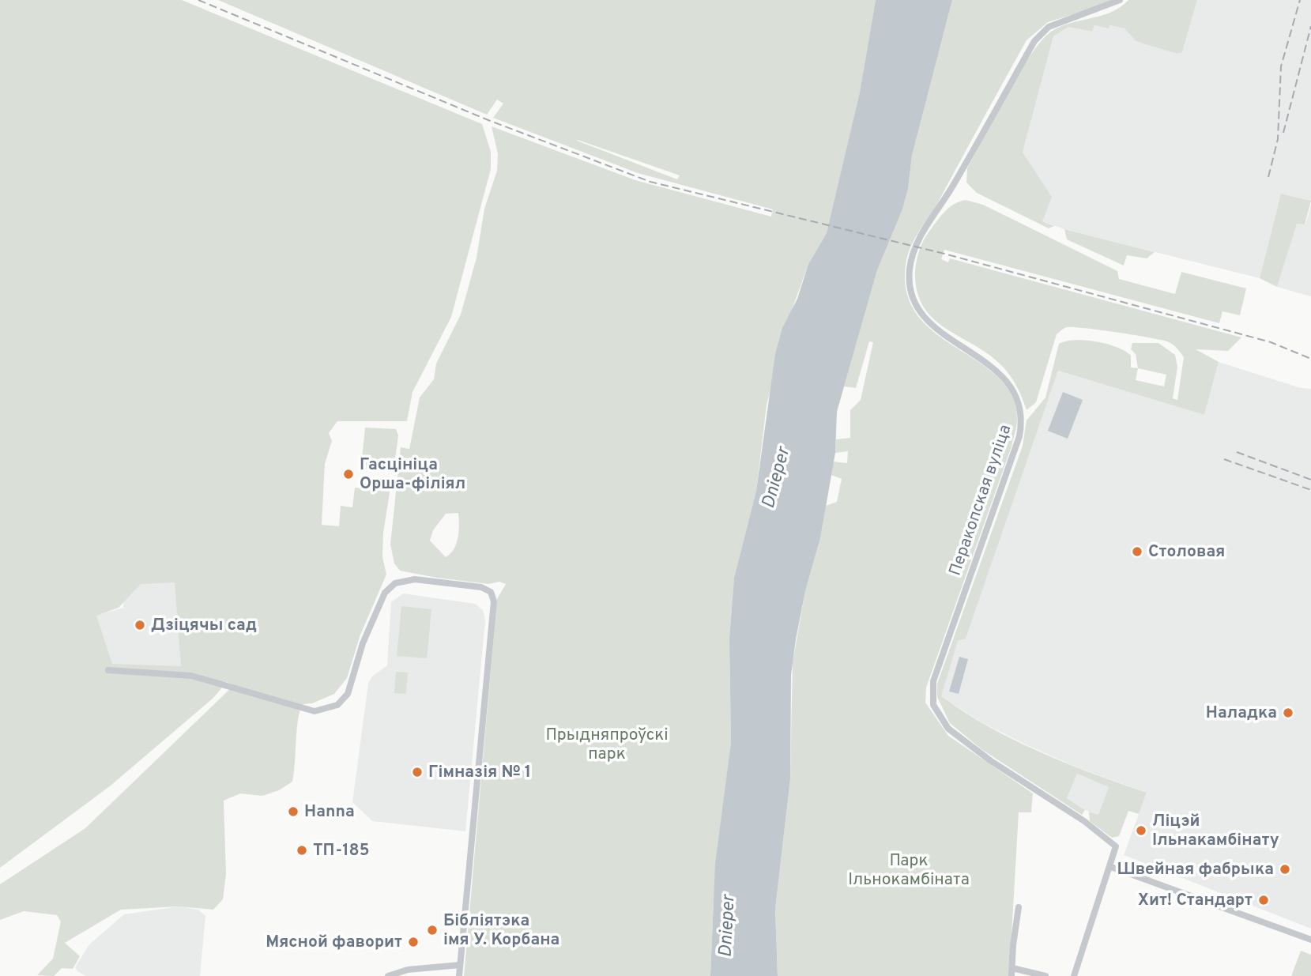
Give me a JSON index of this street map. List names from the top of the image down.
{
  "streets": {
    "street": ["Перакопская вуліца"]
  },
  "water": ["Dnieper"],
  "parks": ["Прыдняпроўскі парк", "Парк Ільнокамбіната"],
  "places": [
    "Гасцініца Орша-філіял",
    "Столовая",
    "Дзіцячы сад",
    "Наладка",
    "Гімназія № 1",
    "Hanna",
    "Ліцэй Ільнакамбінату",
    "ТП-185",
    "Швейная фабрыка",
    "Хит! Стандарт",
    "Бібліятэка імя У. Корбана",
    "Мясной фаворит"
  ]
}
